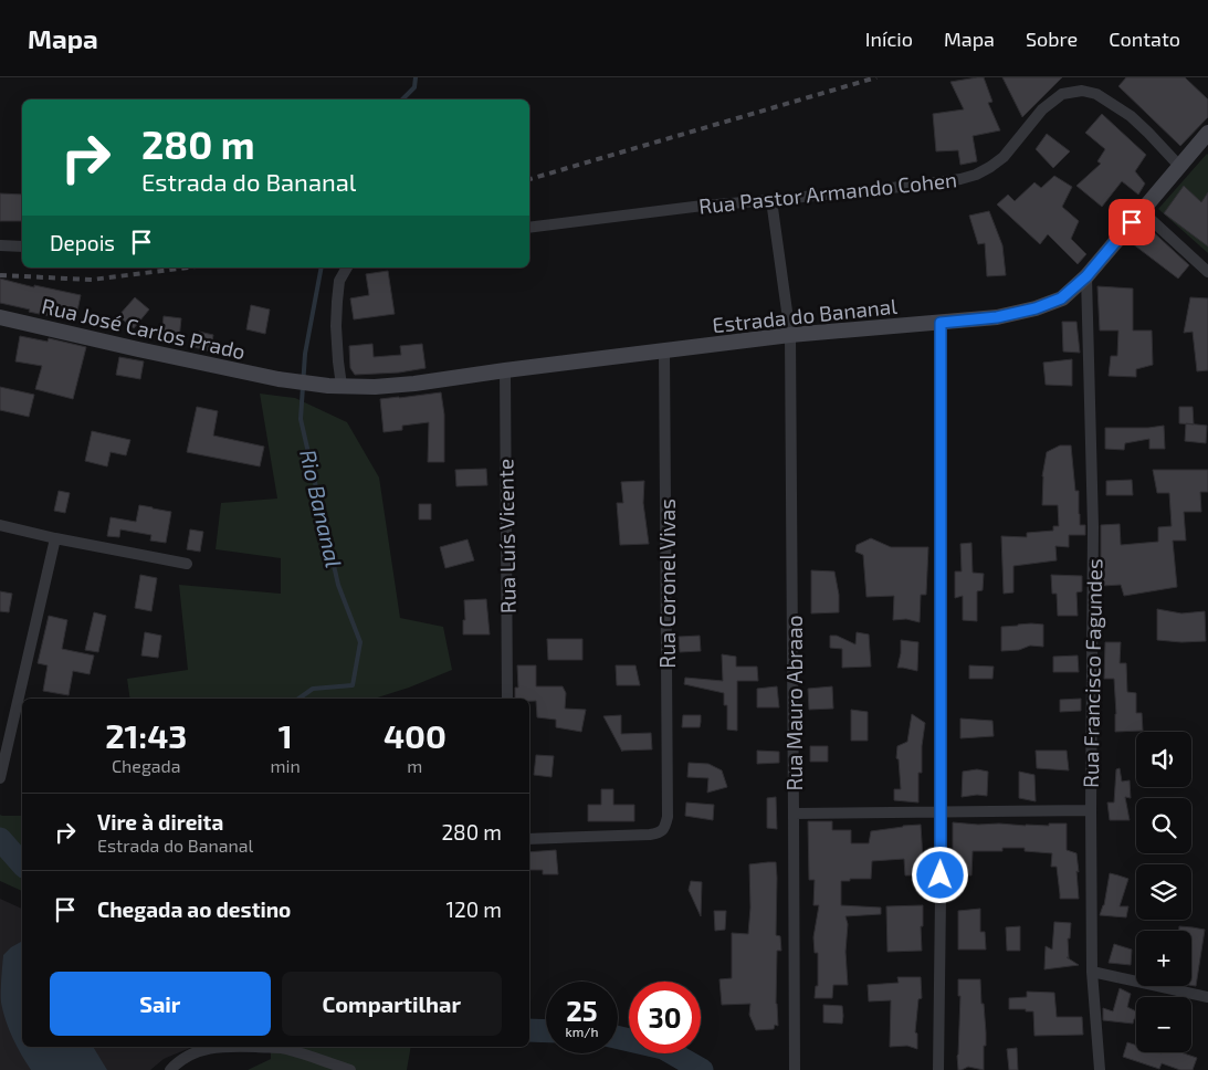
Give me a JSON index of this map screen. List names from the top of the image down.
{
  "streets": {
    "main road": ["Estrada do Bananal", "Rua José Carlos Prado"],
    "street": [
      "Rua Pastor Armando Cohen",
      "Rua Luís Vicente",
      "Rua Coronel Vivas",
      "Rua Francisco Fagundes",
      "Rua Mauro Abraao"
    ]
  },
  "crossings": [
    ["Rua Pastor Armando Cohen", "Estrada do Bananal"],
    ["Rua Pastor Armando Cohen", "Rua Mauro Abraao"],
    ["Estrada do Bananal", "Rua José Carlos Prado"],
    ["Estrada do Bananal", "Rua Luís Vicente"],
    ["Estrada do Bananal", "Rua Coronel Vivas"],
    ["Estrada do Bananal", "Rua Francisco Fagundes"],
    ["Estrada do Bananal", "Rua Mauro Abraao"]
  ],
  "water": ["Rio Bananal"],
  "page": {
    "header": "Mapa",
    "nav": [
      "Início",
      "Mapa",
      "Sobre",
      "Contato"
    ],
    "turn": ["280 m", "Estrada do Bananal"],
    "then": "Depois",
    "eta": [
      "21:43",
      "Chegada",
      "1",
      "min",
      "400",
      "m"
    ],
    "map_buttons": ["+", "−"],
    "list": [
      {
        "name": "Vire à direita",
        "note": "Estrada do Bananal",
        "value": "280 m"
      },
      {
        "name": "Chegada ao destino",
        "value": "120 m"
      }
    ],
    "buttons": ["Sair", "Compartilhar"],
    "speed": "25 km/h",
    "limit": "30"
  }
}
